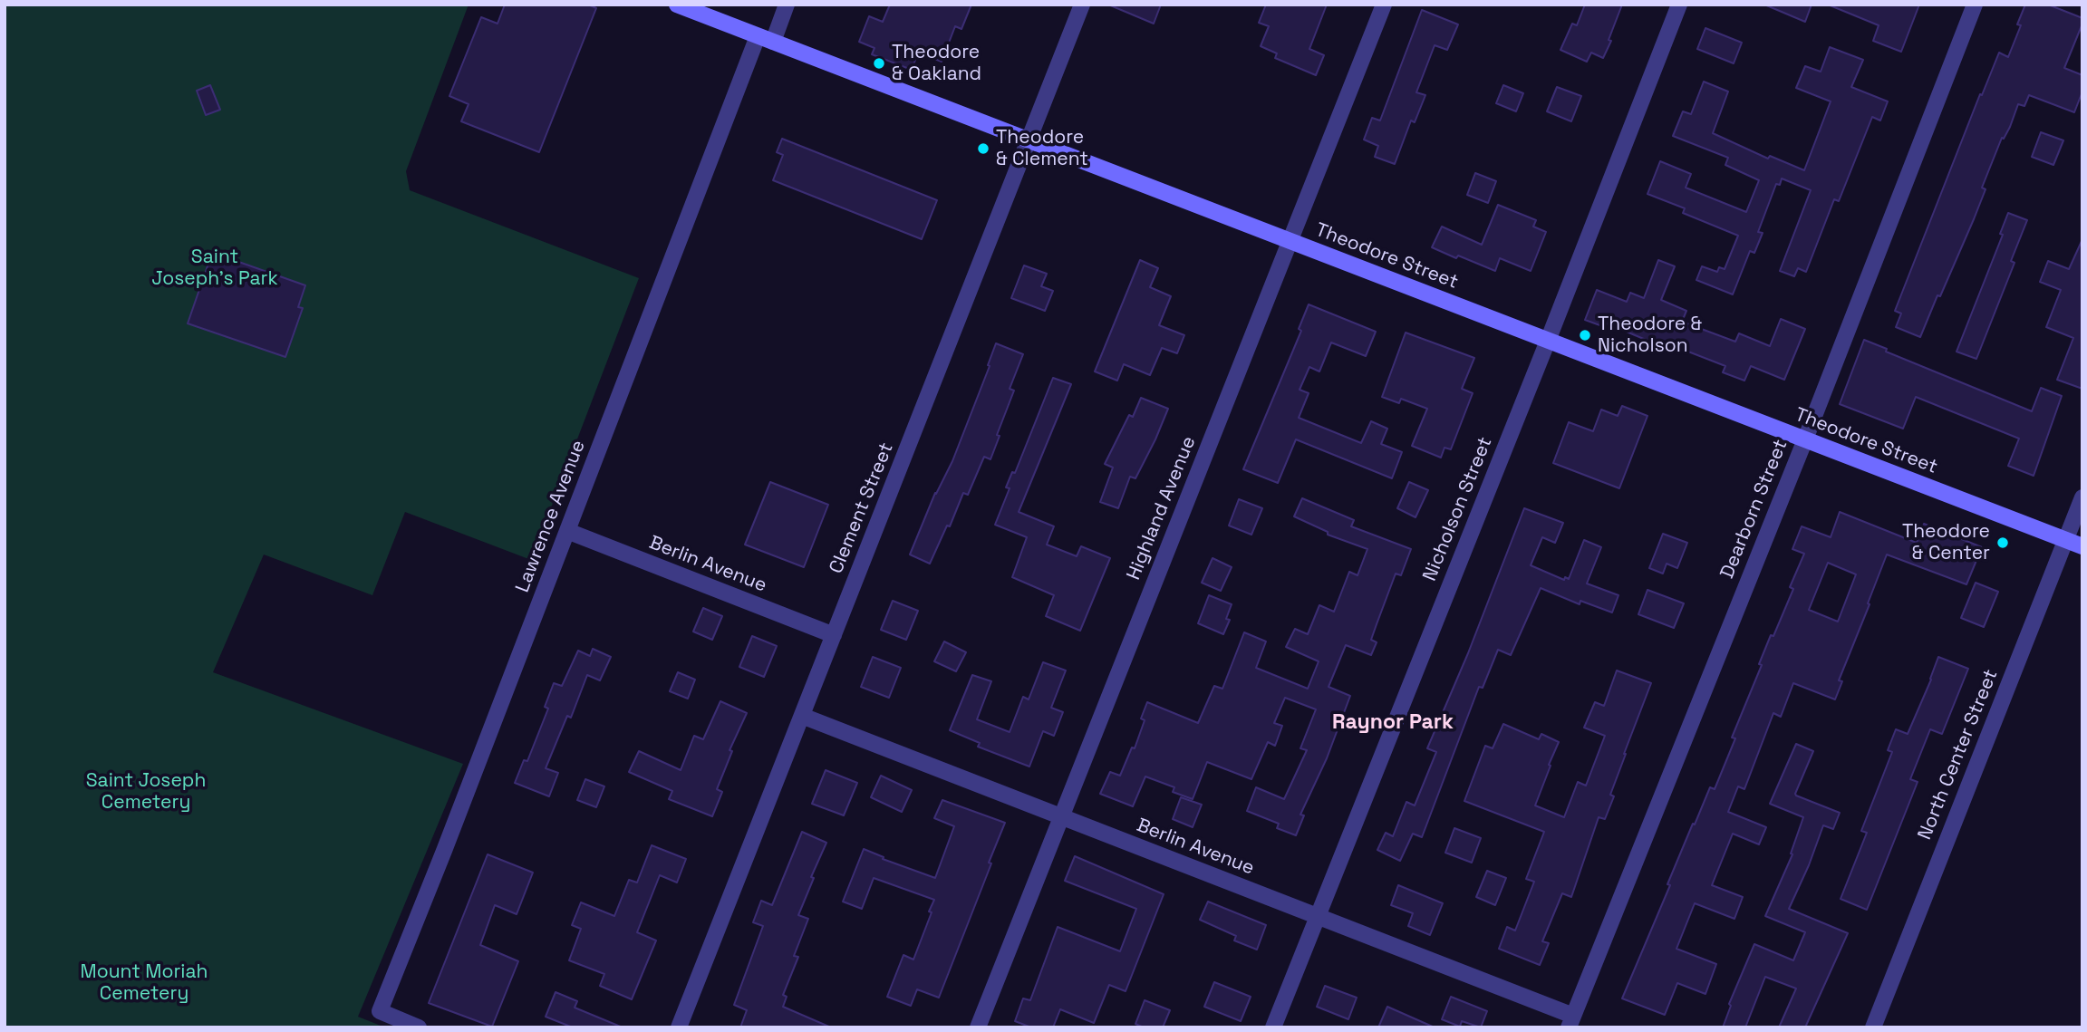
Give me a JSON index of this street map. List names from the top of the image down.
{
  "streets": {
    "main road": ["Theodore Street"],
    "street": [
      "Clement Street",
      "Highland Avenue",
      "Nicholson Street",
      "Dearborn Street",
      "Lawrence Avenue",
      "Berlin Avenue",
      "North Center Street"
    ]
  },
  "crossings": [
    ["Theodore Street", "Clement Street"],
    ["Theodore Street", "Highland Avenue"],
    ["Theodore Street", "Nicholson Street"],
    ["Theodore Street", "Dearborn Street"],
    ["Theodore Street", "Lawrence Avenue"],
    ["Theodore Street", "North Center Street"],
    ["Clement Street", "Berlin Avenue"],
    ["Highland Avenue", "Berlin Avenue"],
    ["Nicholson Street", "Berlin Avenue"],
    ["Dearborn Street", "Berlin Avenue"],
    ["Lawrence Avenue", "Berlin Avenue"]
  ],
  "districts": ["Raynor Park"],
  "parks": ["Saint Joseph's Park", "Saint Joseph Cemetery", "Mount Moriah Cemetery"],
  "places": [
    "Theodore & Oakland",
    "Theodore & Clement",
    "Theodore & Nicholson",
    "Theodore & Center"
  ]
}
